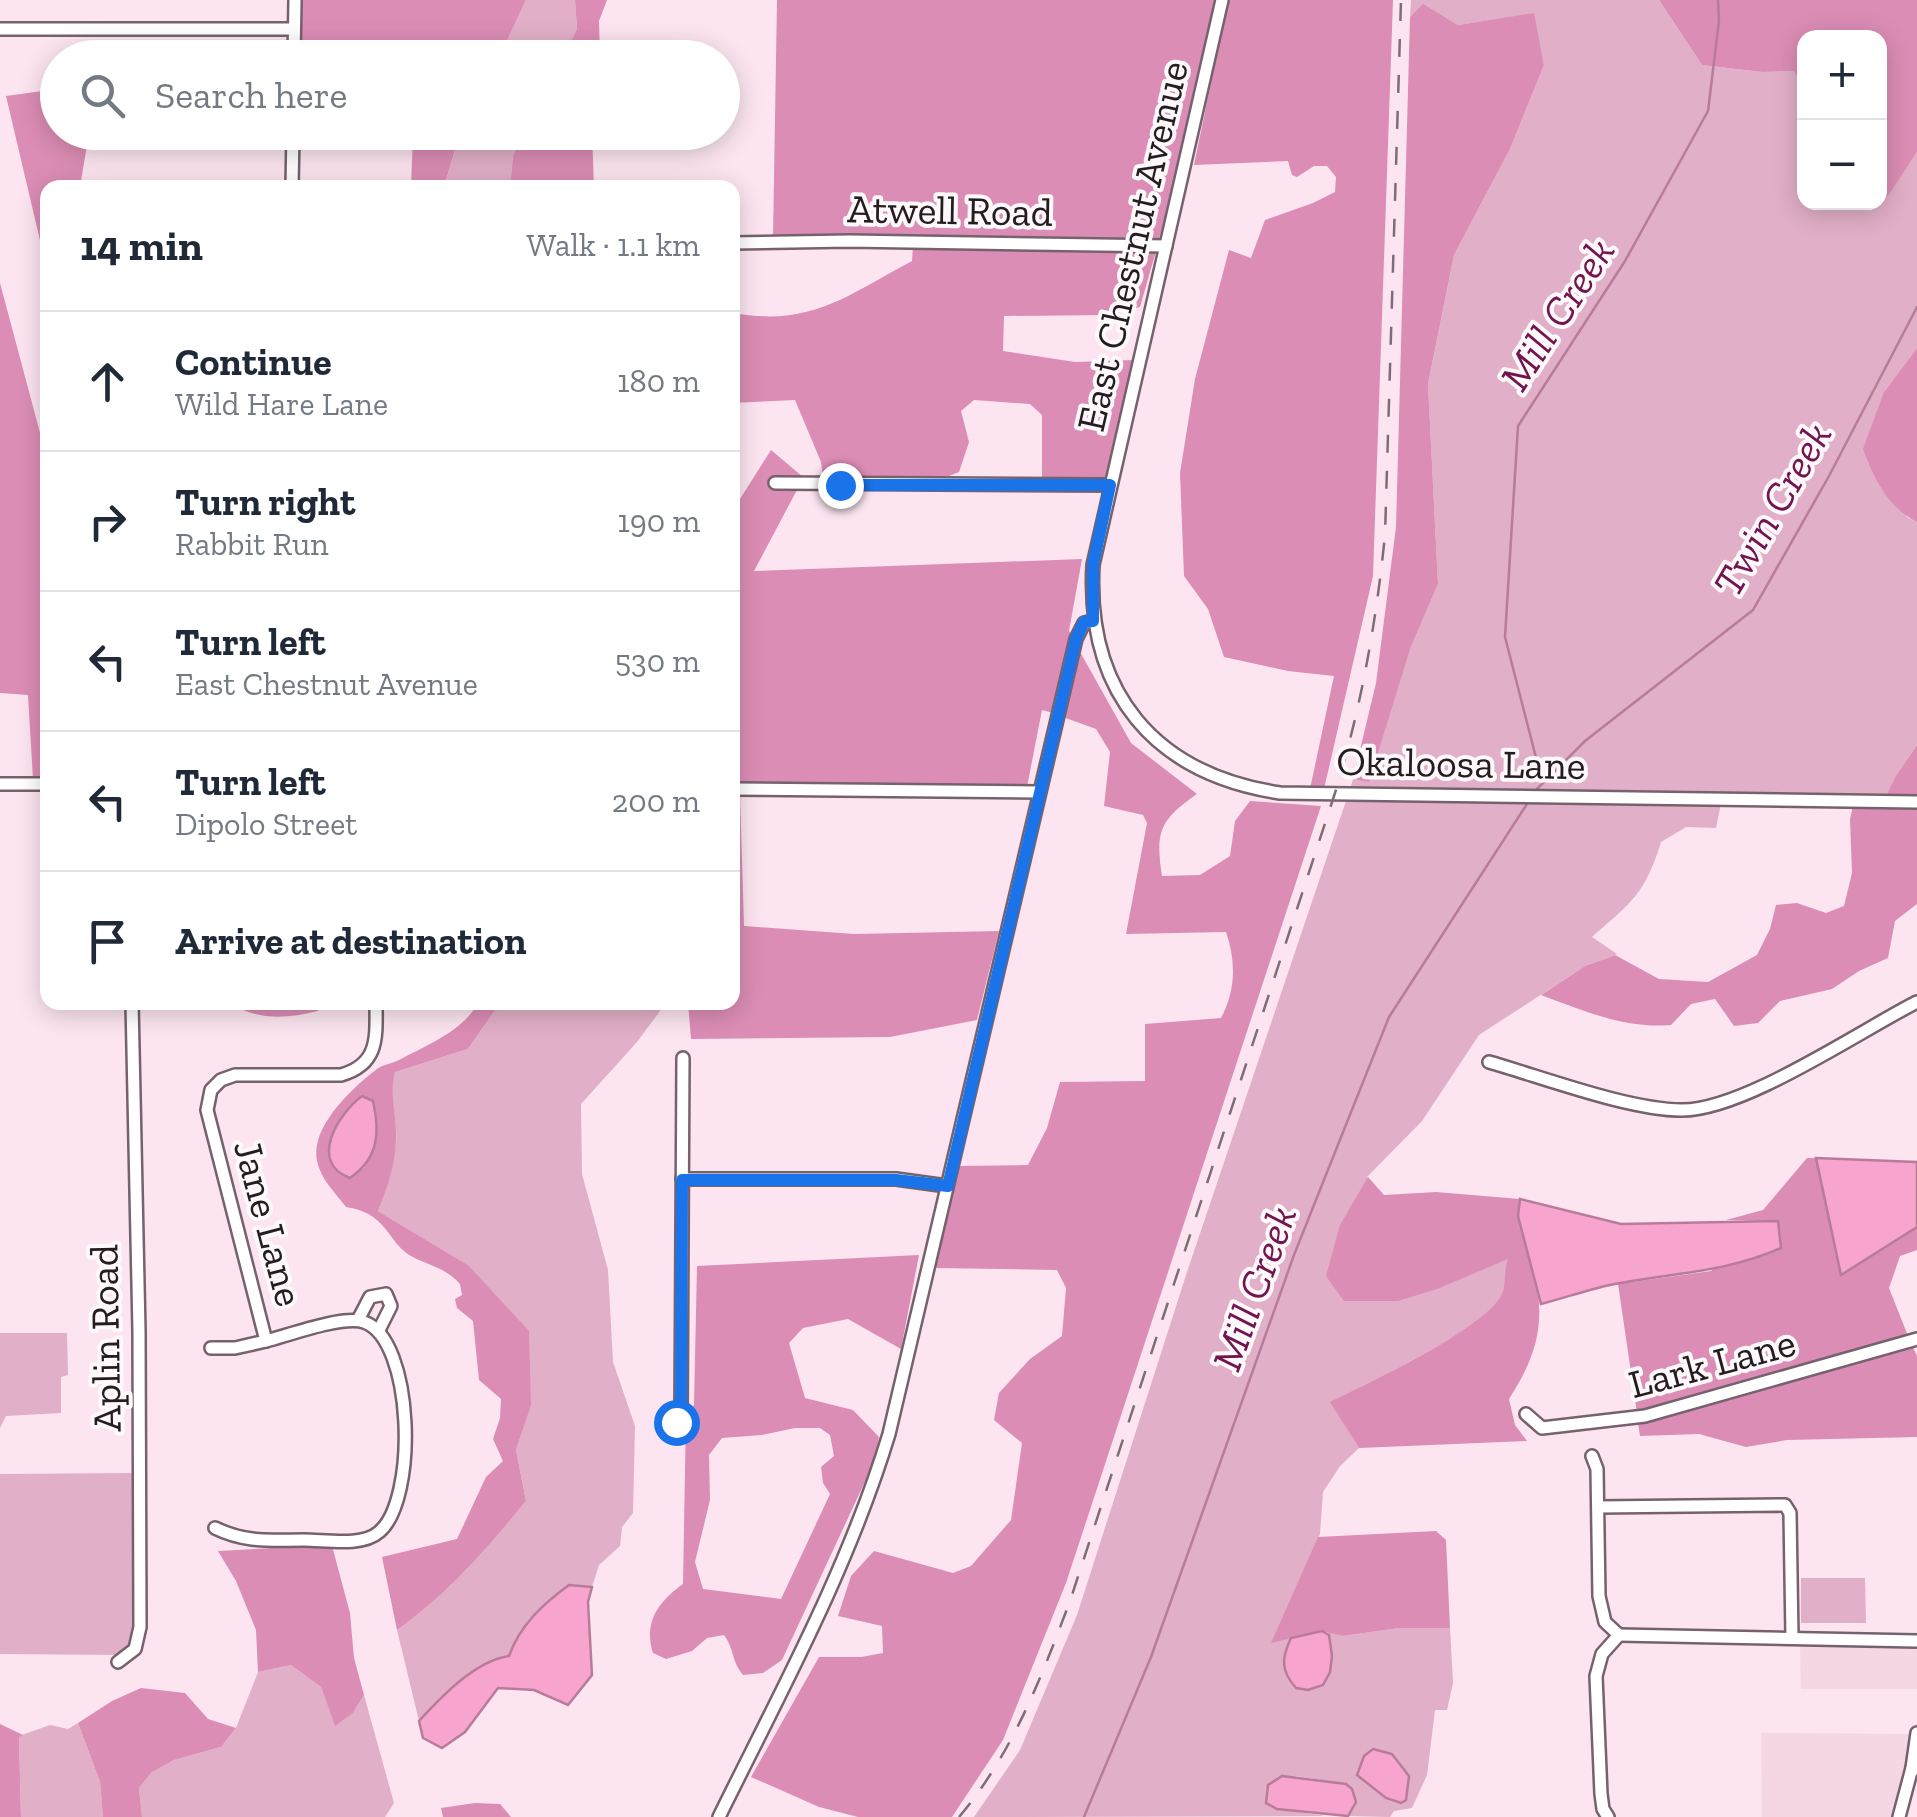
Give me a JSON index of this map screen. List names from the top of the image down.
{
  "streets": {
    "street": [
      "Atwell Road",
      "East Chestnut Avenue",
      "Okaloosa Lane",
      "Jane Lane",
      "Aplin Road",
      "Lark Lane"
    ]
  },
  "crossings": [
    ["Atwell Road", "East Chestnut Avenue"],
    ["East Chestnut Avenue", "Okaloosa Lane"]
  ],
  "water": ["Mill Creek", "Twin Creek"],
  "page": {
    "map_buttons": ["+", "−"],
    "search": "Search here",
    "heading": ["14 min", "Walk · 1.1 km"],
    "list": [
      ["Continue", "Wild Hare Lane", "180 m"],
      ["Turn right", "Rabbit Run", "190 m"],
      ["Turn left", "East Chestnut Avenue", "530 m"],
      ["Turn left", "Dipolo Street", "200 m"],
      "Arrive at destination"
    ]
  }
}
